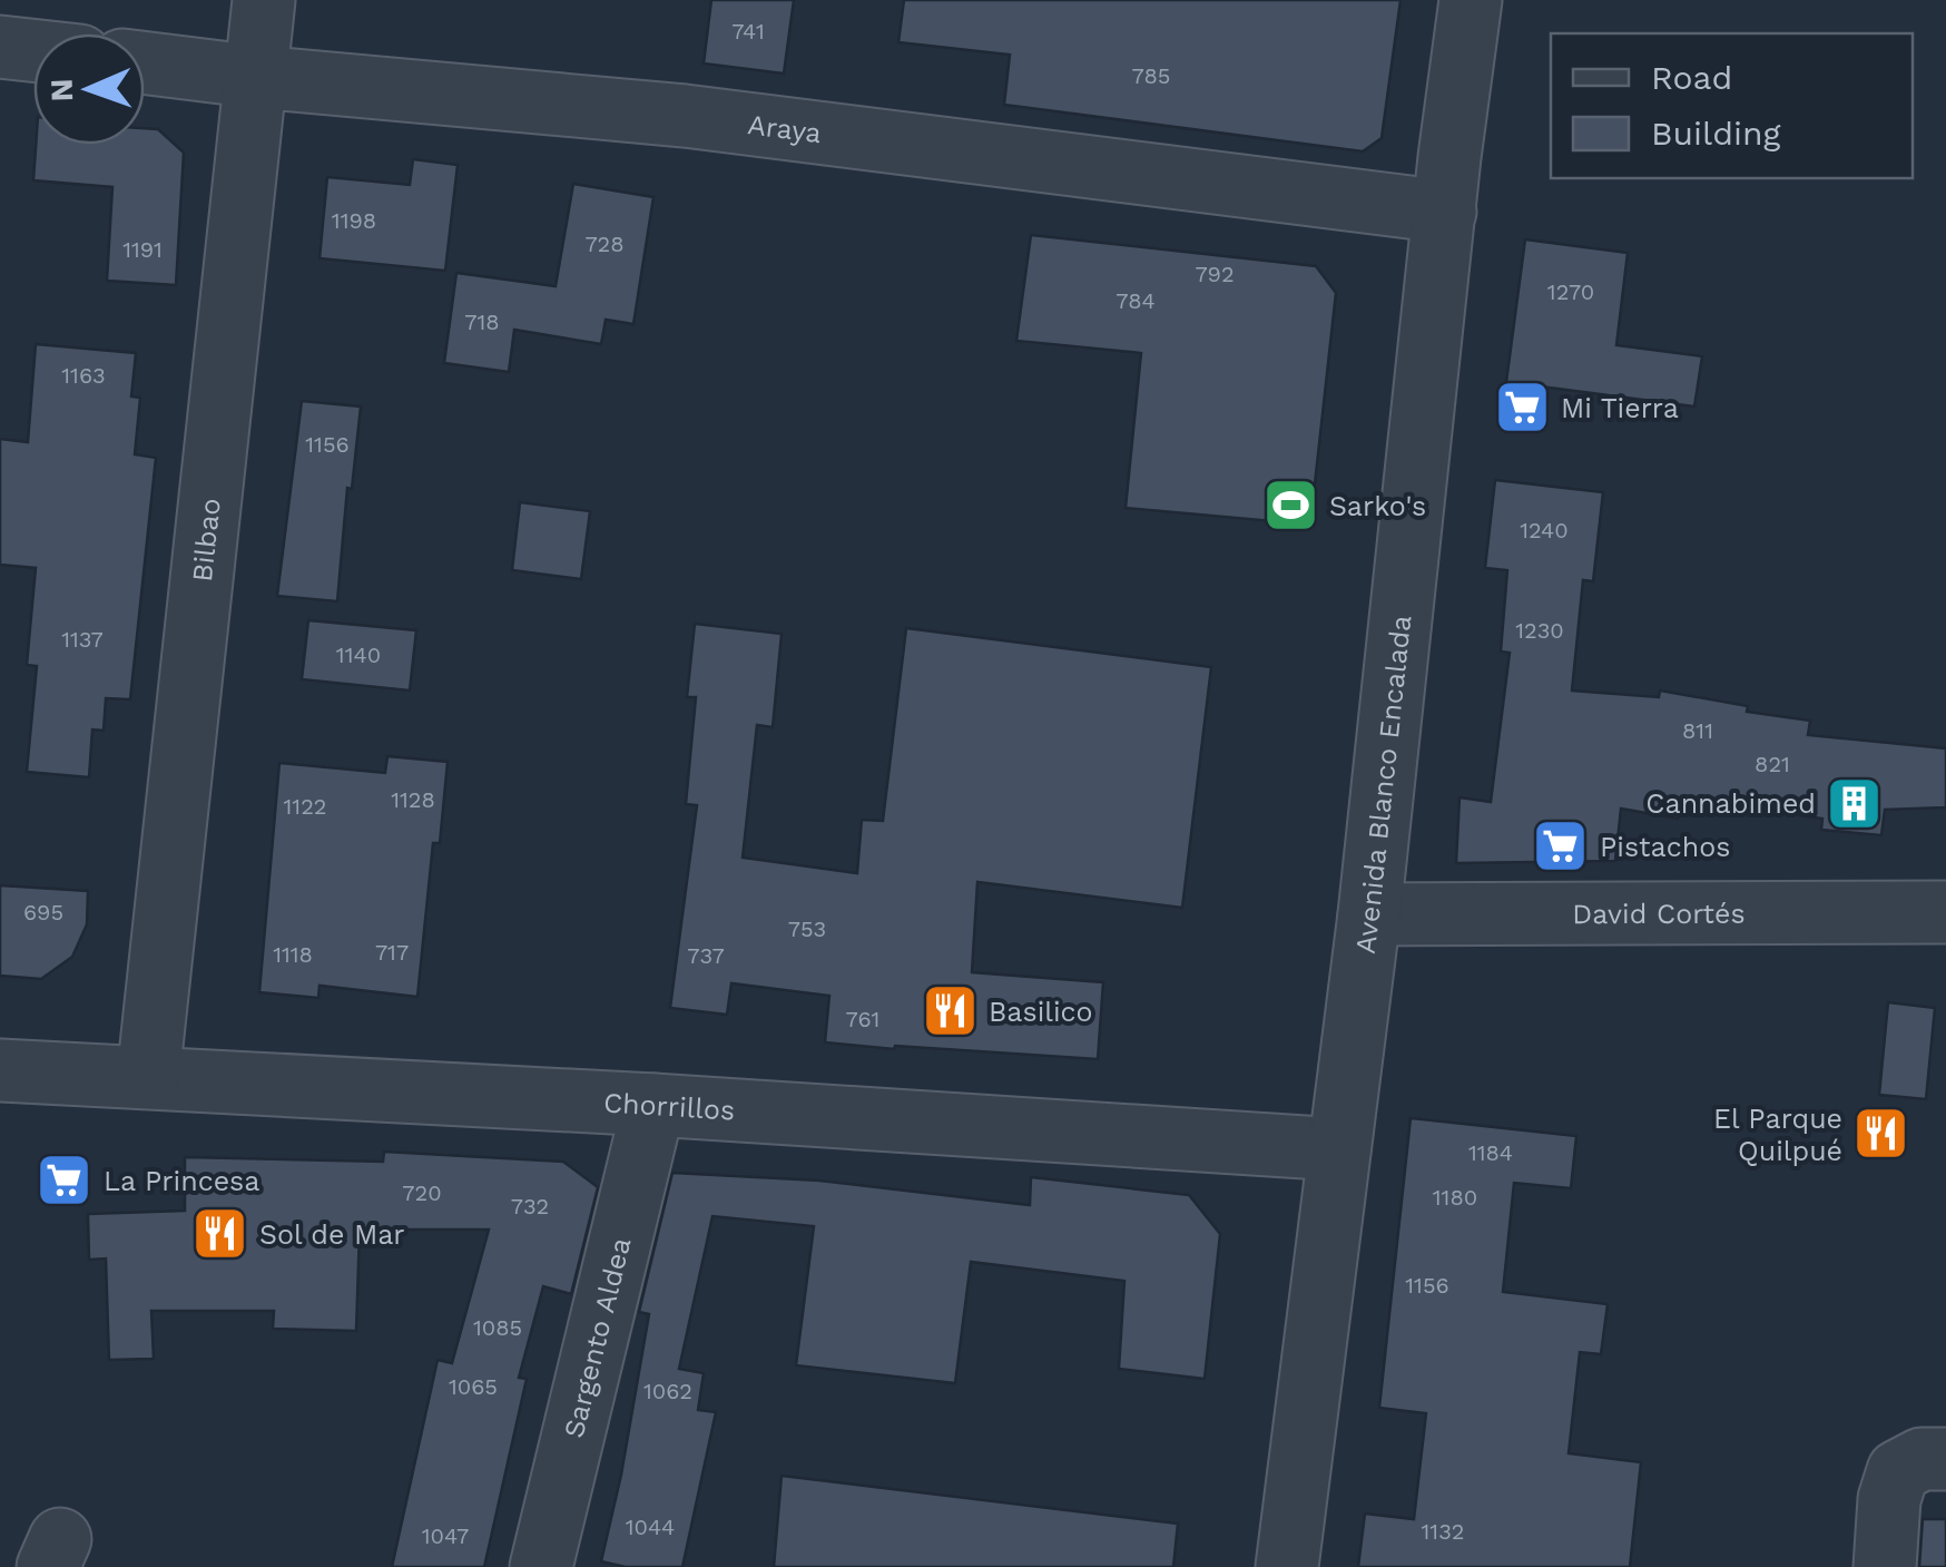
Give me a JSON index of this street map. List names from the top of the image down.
{
  "streets": {
    "street": [
      "Araya",
      "Bilbao",
      "Avenida Blanco Encalada",
      "David Cortés",
      "Chorrillos",
      "Sargento Aldea"
    ]
  },
  "crossings": [
    ["Araya", "Bilbao"],
    ["Araya", "Avenida Blanco Encalada"],
    ["Bilbao", "Chorrillos"],
    ["Avenida Blanco Encalada", "David Cortés"],
    ["Avenida Blanco Encalada", "Chorrillos"],
    ["Chorrillos", "Sargento Aldea"]
  ],
  "places": {
    "supermarket": ["Mi Tierra", "Pistachos", "La Princesa"],
    "sports": ["Sarko's"],
    "building": ["Cannabimed"],
    "restaurant": ["Basilico", "El Parque Quilpué", "Sol de Mar"]
  },
  "house_numbers": [
    "741",
    "785",
    "1198",
    "728",
    "1191",
    "792",
    "1270",
    "784",
    "718",
    "1163",
    "1156",
    "1240",
    "1230",
    "1137",
    "1140",
    "811",
    "821",
    "1128",
    "1122",
    "695",
    "753",
    "717",
    "1118",
    "737",
    "761",
    "1184",
    "720",
    "1180",
    "732",
    "1156",
    "1085",
    "1065",
    "1062",
    "1044",
    "1132",
    "1047"
  ],
  "legend": ["Road", "Building"],
  "north": "left"
}
